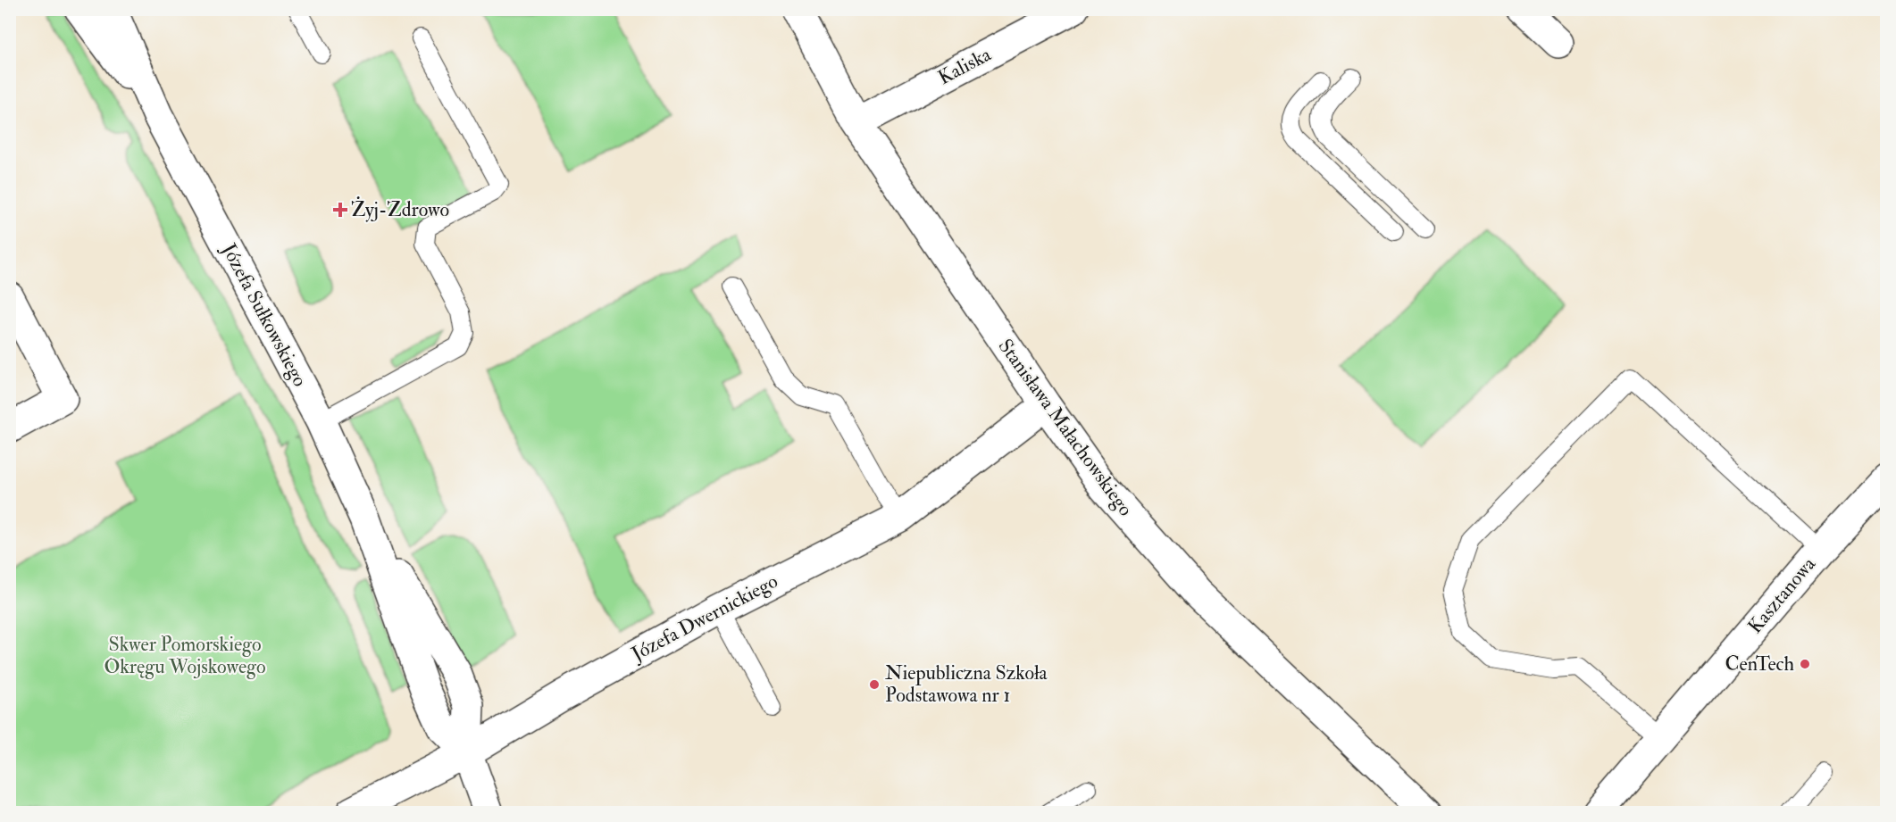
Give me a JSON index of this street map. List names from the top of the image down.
{
  "streets": {
    "street": [
      "Kaliska",
      "Józefa Sułkowskiego",
      "Stanisława Małachowskiego",
      "Kasztanowa",
      "Józefa Dwernickiego"
    ]
  },
  "crossings": [
    ["Kaliska", "Stanisława Małachowskiego"],
    ["Józefa Sułkowskiego", "Józefa Dwernickiego"],
    ["Stanisława Małachowskiego", "Józefa Dwernickiego"]
  ],
  "parks": ["Skwer Pomorskiego Okręgu Wojskowego"],
  "places": {
    "health": ["Żyj-Zdrowo"],
    "other": ["CenTech", "Niepubliczna Szkoła Podstawowa nr 1"]
  }
}
